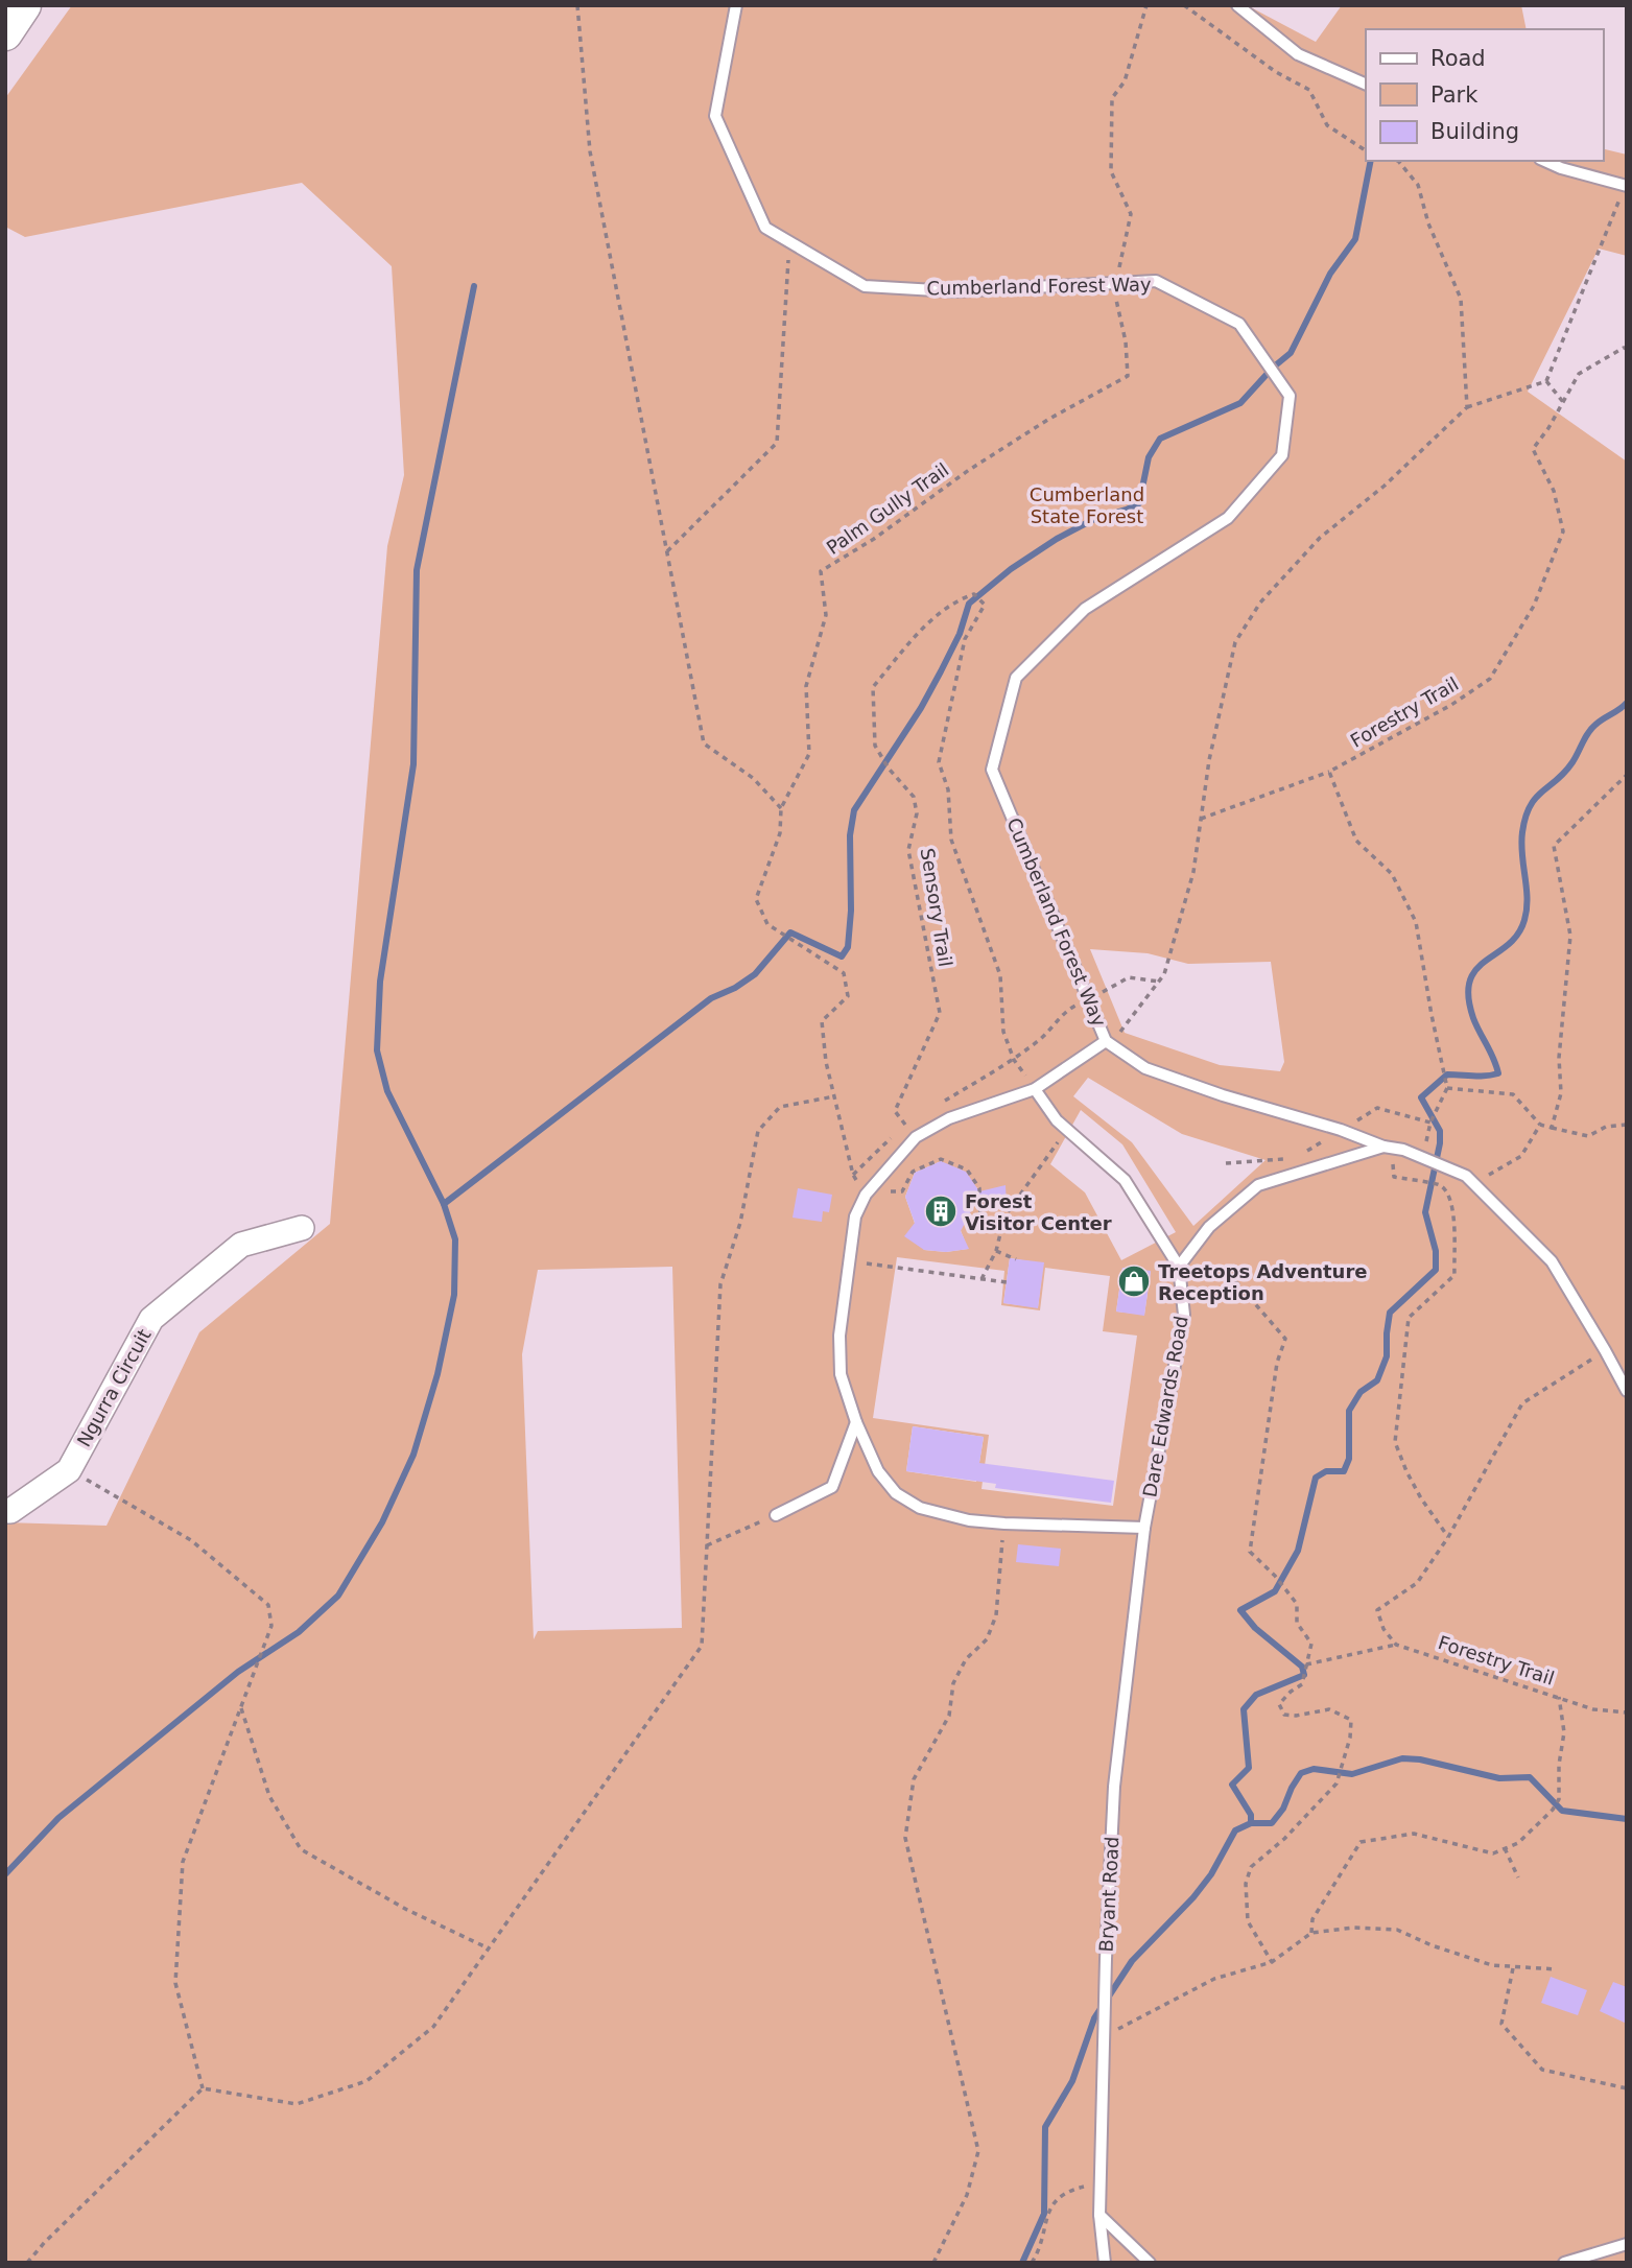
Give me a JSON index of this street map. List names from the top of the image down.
{
  "streets": {
    "street": ["Ngurra Circuit"],
    "lane": ["Cumberland Forest Way", "Dare Edwards Road", "Bryant Road"],
    "path": ["Palm Gully Trail", "Forestry Trail", "Sensory Trail"]
  },
  "crossings": [
    ["Cumberland Forest Way", "Palm Gully Trail"],
    ["Dare Edwards Road", "Bryant Road"]
  ],
  "parks": ["Cumberland State Forest"],
  "places": {
    "building": ["Forest Visitor Center"],
    "shop": ["Treetops Adventure Reception"]
  },
  "legend": ["Road", "Park", "Building"]
}
